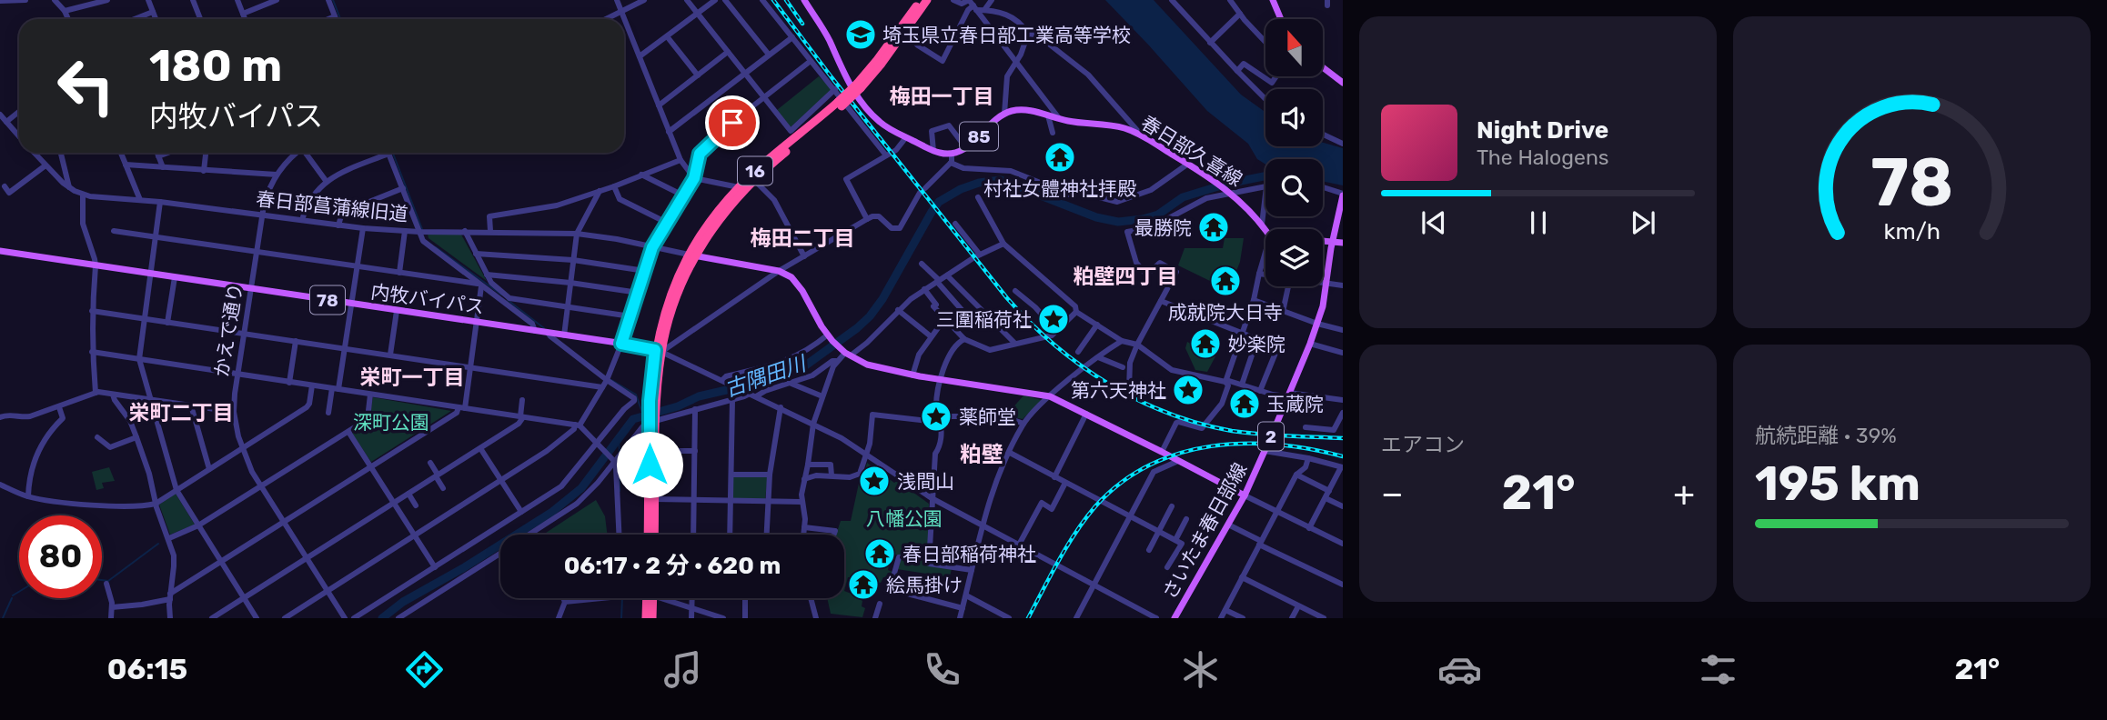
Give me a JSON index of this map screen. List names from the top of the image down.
{
  "streets": {
    "highway": ["16"],
    "main road": [
      "85",
      "春日部久喜線",
      "内牧バイパス",
      "78",
      "2",
      "さいたま春日部線"
    ],
    "street": ["春日部菖蒲線旧道", "かえで通り"]
  },
  "crossings": [
    ["85", "春日部久喜線"],
    ["16", "春日部菖蒲線旧道"],
    ["16", "内牧バイパス"],
    ["春日部菖蒲線旧道", "かえで通り"],
    ["内牧バイパス", "かえで通り"]
  ],
  "districts": [
    "梅田一丁目",
    "梅田二丁目",
    "粕壁四丁目",
    "栄町一丁目",
    "栄町二丁目",
    "粕壁"
  ],
  "water": ["古隅田川"],
  "parks": ["深町公園", "八幡公園"],
  "places": {
    "school or university": ["埼玉県立春日部工業高等学校"],
    "temple": [
      "村社女體神社拝殿",
      "最勝院",
      "成就院大日寺",
      "妙楽院",
      "玉蔵院",
      "春日部稲荷神社",
      "絵馬掛け"
    ],
    "place": [
      "三圍稲荷社",
      "第六天神社",
      "薬師堂",
      "浅間山"
    ]
  },
  "north": "top",
  "page": {
    "turn": ["180 m", "内牧バイパス"],
    "song": ["Night Drive", "The Halogens"],
    "tile": [
      "エアコン",
      ["航続距離 · 39%", "195 km"]
    ],
    "heat": ["−", "21°", "+"],
    "limit": "80",
    "trip": "06:17 · 2 分 · 620 m",
    "tabs": ["06:15", "21°"],
    "gauge": ["78", "km/h"]
  }
}
